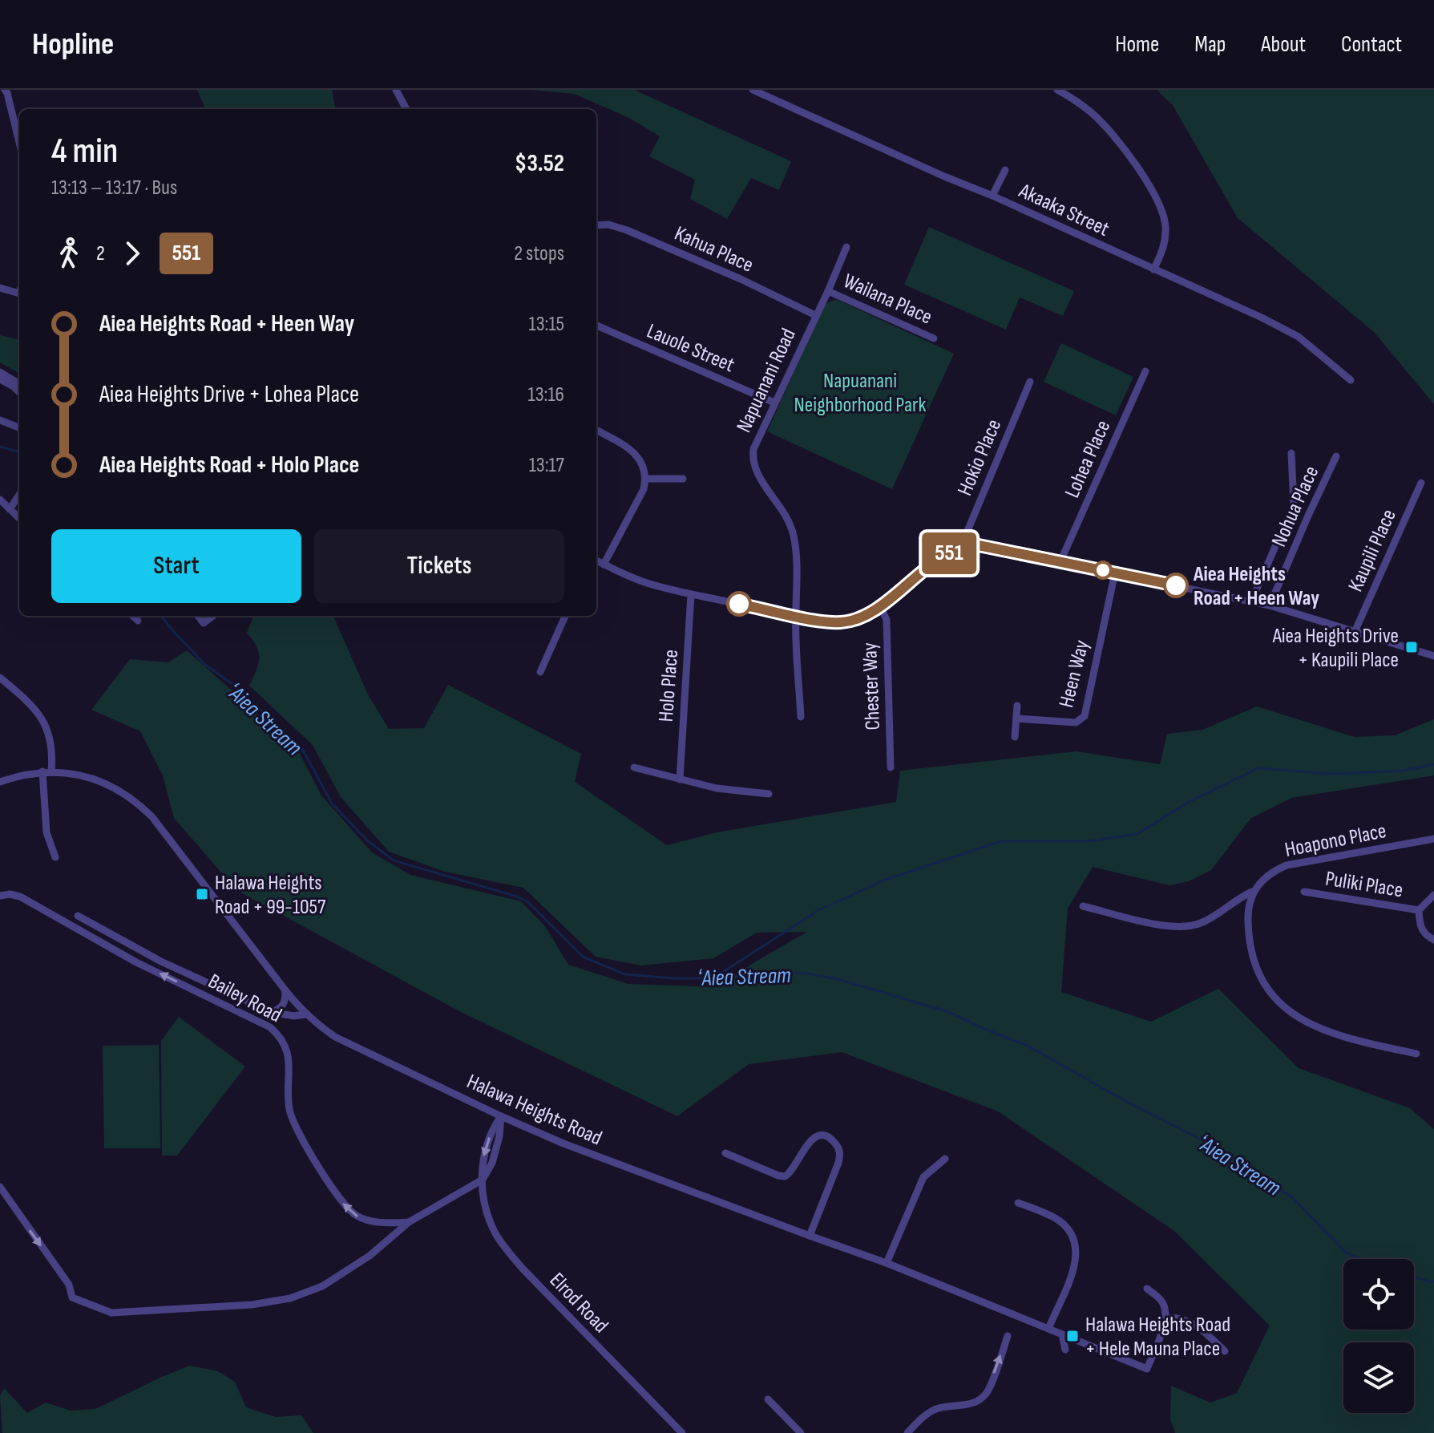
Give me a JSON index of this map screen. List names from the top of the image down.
{
  "streets": {
    "street": [
      "Akaaka Street",
      "Kahua Place",
      "Wailana Place",
      "Lauole Street",
      "Napuanani Road",
      "Hokio Place",
      "Lohea Place",
      "Nohua Place",
      "Kaupili Place",
      "Heen Way",
      "Holo Place",
      "Chester Way",
      "Hoapono Place",
      "Puliki Place",
      "Bailey Road",
      "Halawa Heights Road",
      "Elrod Road"
    ]
  },
  "crossings": [
    ["Kahua Place", "Napuanani Road"],
    ["Wailana Place", "Napuanani Road"],
    ["Lauole Street", "Napuanani Road"]
  ],
  "water": ["ʻAiea Stream"],
  "parks": ["Napuanani Neighborhood Park"],
  "places": {
    "other": ["Aiea Heights Road + Heen Way"],
    "transit": ["Aiea Heights Drive + Kaupili Place", "Halawa Heights Road + 99-1057", "Halawa Heights Road + Hele Mauna Place"]
  },
  "lines": ["bus line 551"],
  "page": {
    "header": "Hopline",
    "nav": [
      "Home",
      "Map",
      "About",
      "Contact"
    ],
    "on_map": "551",
    "heading": ["4 min", "13:13 – 13:17 · Bus", "$3.52"],
    "legs": ["2", "551", "2 stops"],
    "list": [
      {
        "name": "Aiea Heights Road + Heen Way",
        "value": "13:15"
      },
      {
        "name": "Aiea Heights Drive + Lohea Place",
        "value": "13:16"
      },
      {
        "name": "Aiea Heights Road + Holo Place",
        "value": "13:17"
      }
    ],
    "buttons": ["Start", "Tickets"]
  }
}
